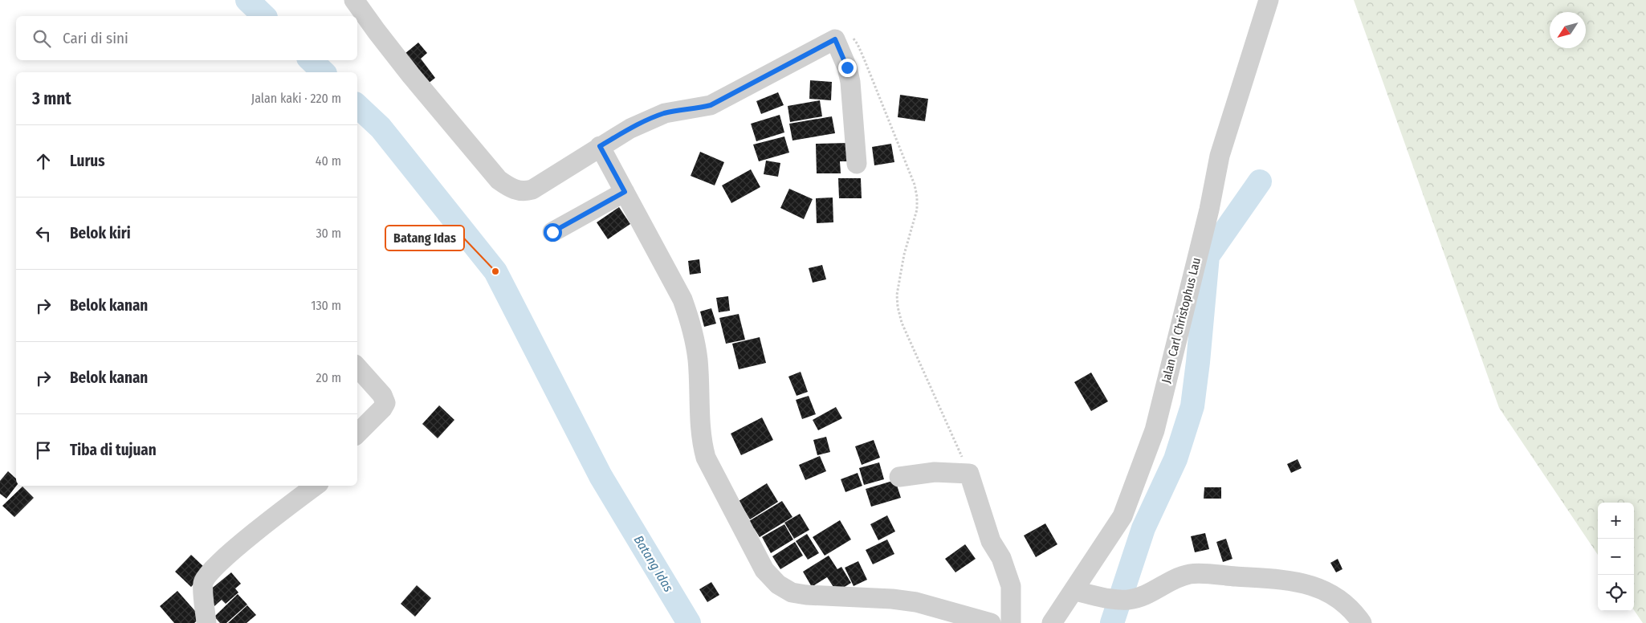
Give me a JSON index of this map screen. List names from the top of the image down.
{
  "streets": {
    "street": ["Jalan Carl Christophus Lau"]
  },
  "water": ["Batang Idas"],
  "places": ["Batang Idas"],
  "north": "bottom left",
  "page": {
    "search": "Cari di sini",
    "heading": ["3 mnt", "Jalan kaki · 220 m"],
    "list": [
      ["Lurus", "40 m"],
      ["Belok kiri", "30 m"],
      ["Belok kanan", "130 m"],
      ["Belok kanan", "20 m"],
      "Tiba di tujuan"
    ],
    "map_buttons": ["+", "−"]
  }
}
